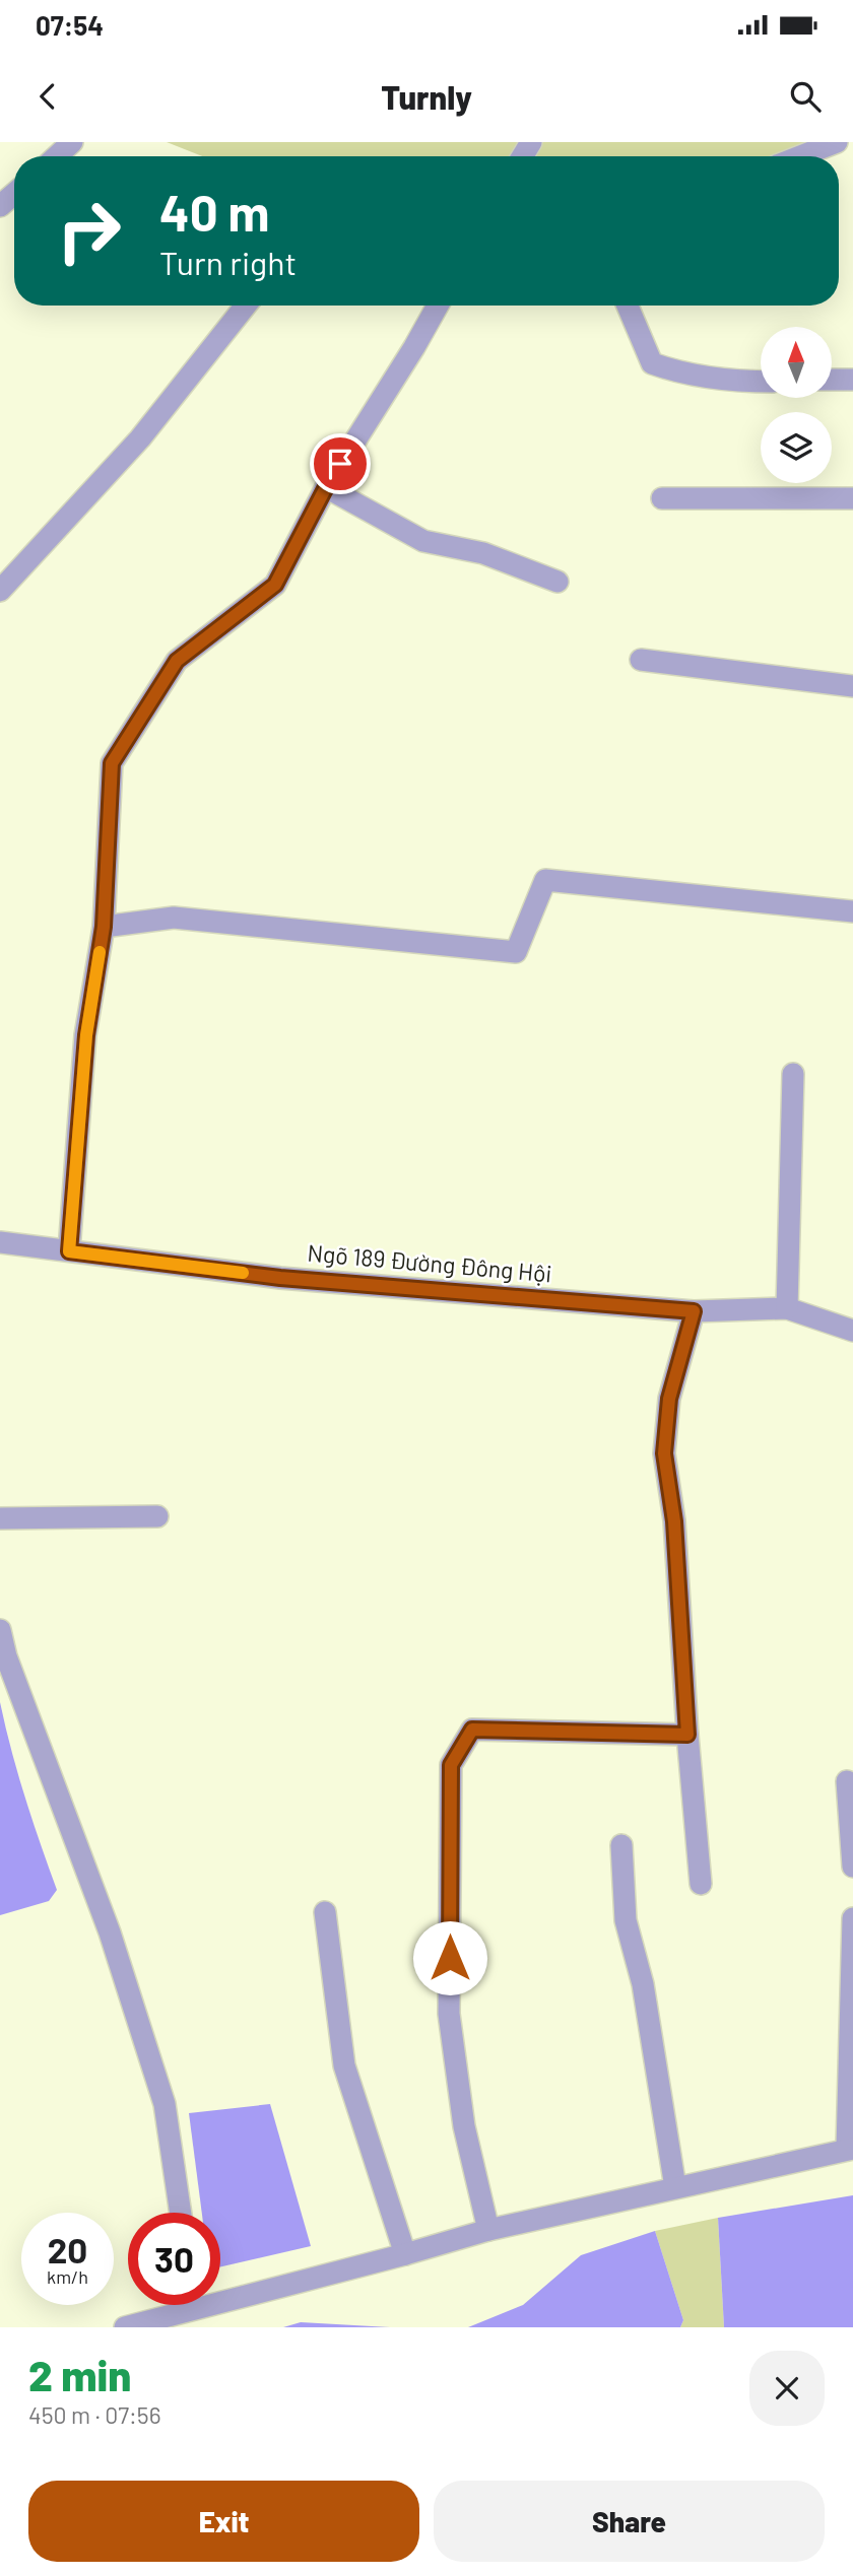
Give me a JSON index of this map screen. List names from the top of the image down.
{
  "streets": {
    "street": ["Ngõ 189 Đường Đông Hội"]
  },
  "north": "top",
  "page": {
    "status": "07:54",
    "header": "Turnly",
    "turn": ["40 m", "Turn right"],
    "speed": "20 km/h",
    "limit": "30",
    "heading": ["2 min", "450 m · 07:56"],
    "buttons": ["Exit", "Share"]
  }
}
